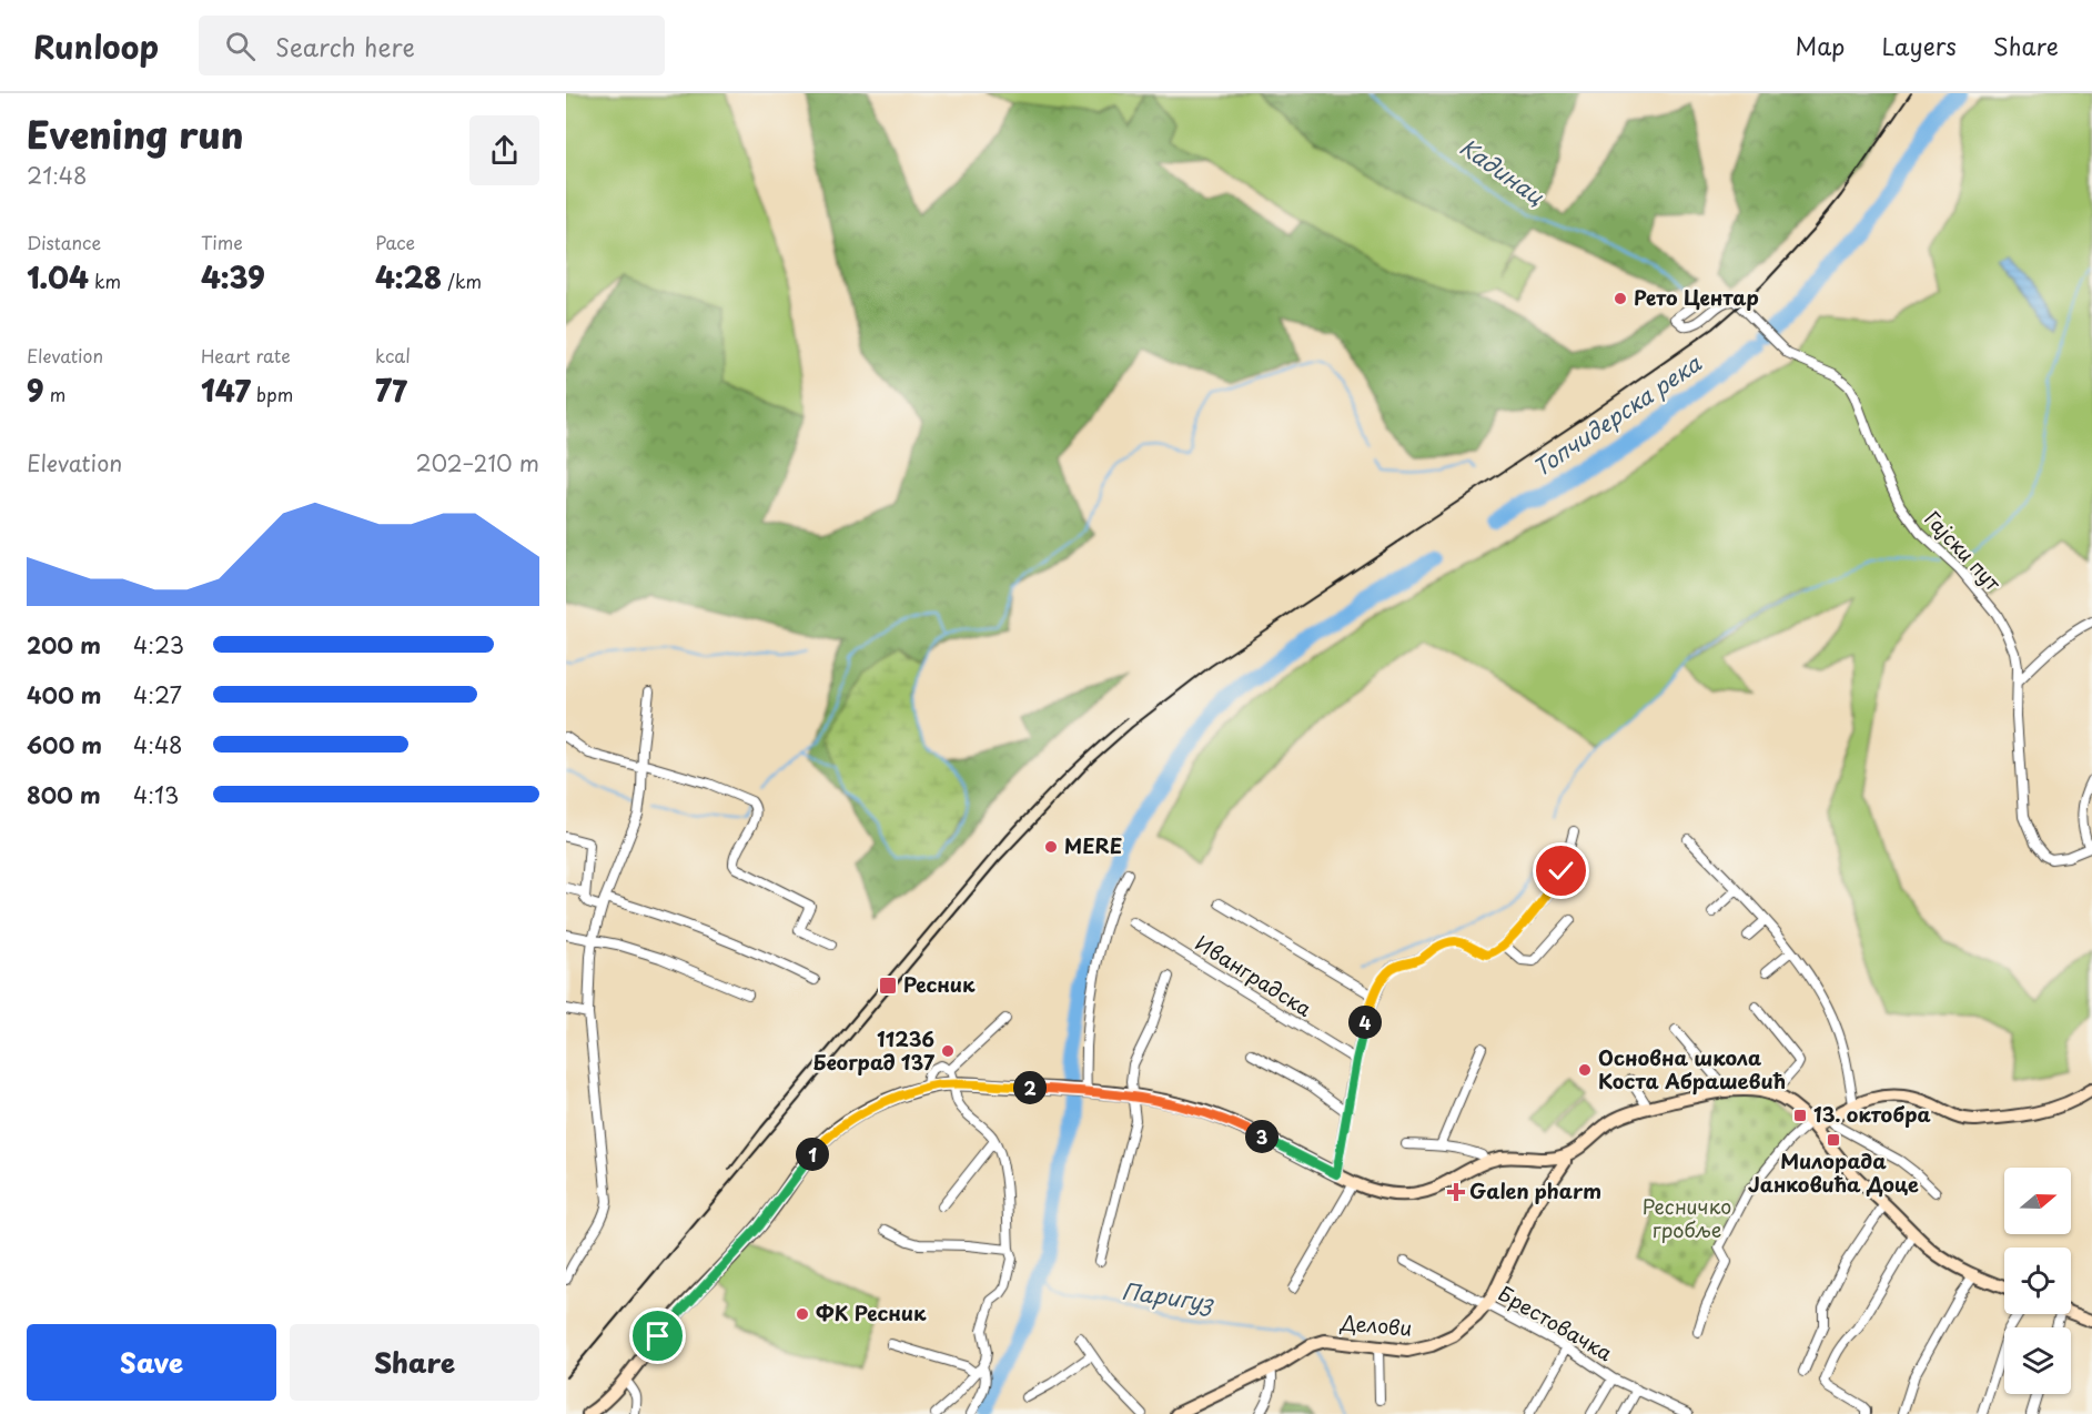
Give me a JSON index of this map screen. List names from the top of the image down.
{
  "streets": {
    "street": [
      "Гајски пут",
      "Иванградска",
      "Брестовачка",
      "Делови"
    ]
  },
  "crossings": [
    ["Брестовачка", "Делови"]
  ],
  "water": ["Кадинац", "Топчидерска река", "Паригуз"],
  "parks": ["Ресничко гробље"],
  "places": {
    "other": [
      "Рето Центар",
      "MERE",
      "11236 Београд 137",
      "Основна школа Коста Абрашевић",
      "ФК Ресник"
    ],
    "transit": ["Ресник", "13. октобра", "Милорада Јанковића Доце"],
    "health": ["Galen pharm"]
  },
  "north": "right",
  "page": {
    "header": "Runloop",
    "search": "Search here",
    "nav": ["Map", "Layers", "Share"],
    "heading": ["Evening run", "21:48"],
    "stats": [
      ["Distance", "1.04 km"],
      ["Time", "4:39"],
      ["Pace", "4:28 /km"],
      ["Elevation", "9 m"],
      ["Heart rate", "147 bpm"],
      ["kcal", "77"]
    ],
    "chart": ["Elevation", "202–210 m"],
    "list": [
      {
        "name": "200 m",
        "note": "4:23"
      },
      {
        "name": "400 m",
        "note": "4:27"
      },
      {
        "name": "600 m",
        "note": "4:48"
      },
      {
        "name": "800 m",
        "note": "4:13"
      }
    ],
    "pins": [
      "4",
      "2",
      "3",
      "1"
    ],
    "buttons": ["Save", "Share"]
  }
}
